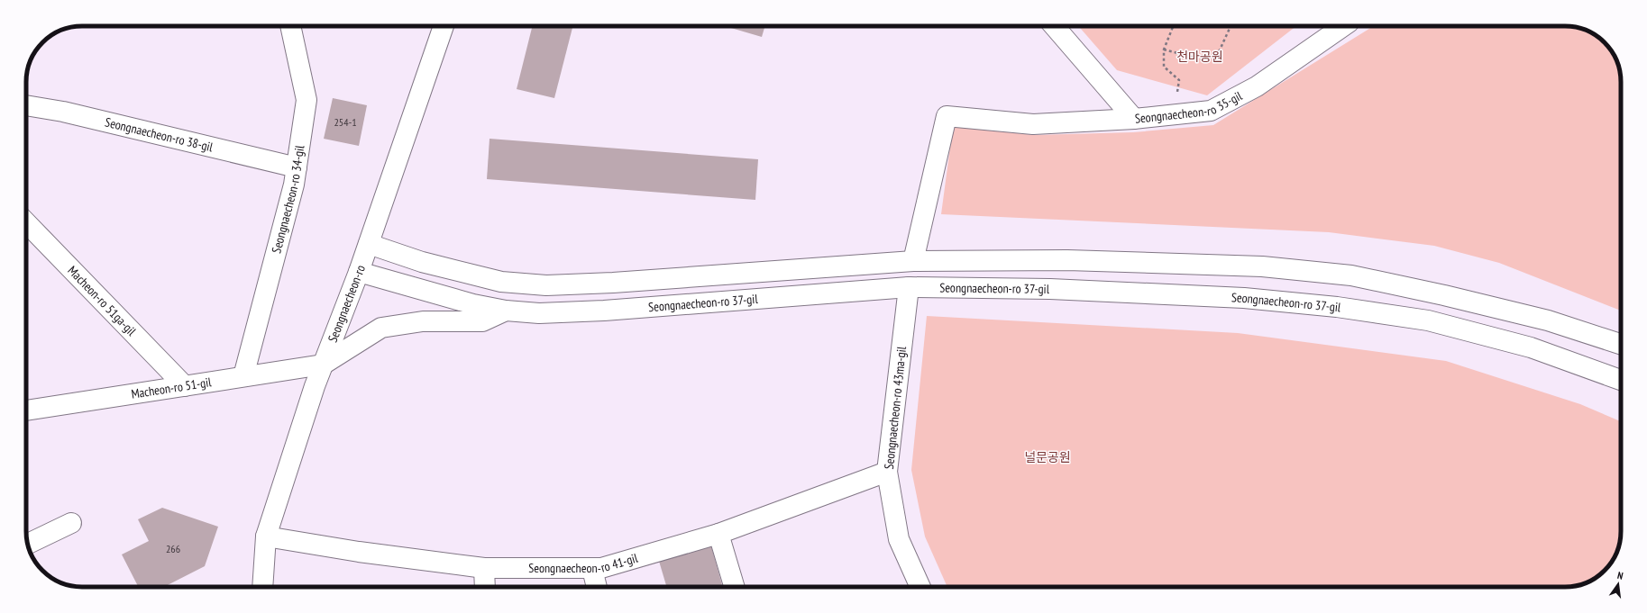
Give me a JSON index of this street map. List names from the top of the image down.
{
  "streets": {
    "street": [
      "Seongnaecheon-ro 35-gil",
      "Seongnaecheon-ro 38-gil",
      "Seongnaecheon-ro 34-gil",
      "Seongnaecheon-ro 37-gil",
      "Macheon-ro 51ga-gil",
      "Seongnaecheon-ro",
      "Macheon-ro 51-gil",
      "Seongnaecheon-ro 43ma-gil",
      "Seongnaecheon-ro 41-gil"
    ]
  },
  "crossings": [
    ["Seongnaecheon-ro 35-gil", "Seongnaecheon-ro 43ma-gil"],
    ["Seongnaecheon-ro 38-gil", "Seongnaecheon-ro 34-gil"],
    ["Seongnaecheon-ro 34-gil", "Macheon-ro 51-gil"],
    ["Seongnaecheon-ro 37-gil", "Seongnaecheon-ro"],
    ["Seongnaecheon-ro 37-gil", "Seongnaecheon-ro 43ma-gil"],
    ["Macheon-ro 51ga-gil", "Macheon-ro 51-gil"],
    ["Seongnaecheon-ro", "Macheon-ro 51-gil"],
    ["Seongnaecheon-ro", "Seongnaecheon-ro 41-gil"],
    ["Seongnaecheon-ro 43ma-gil", "Seongnaecheon-ro 41-gil"]
  ],
  "parks": ["천마공원", "널문공원"],
  "house_numbers": ["254-1", "266"],
  "north": "top"
}
